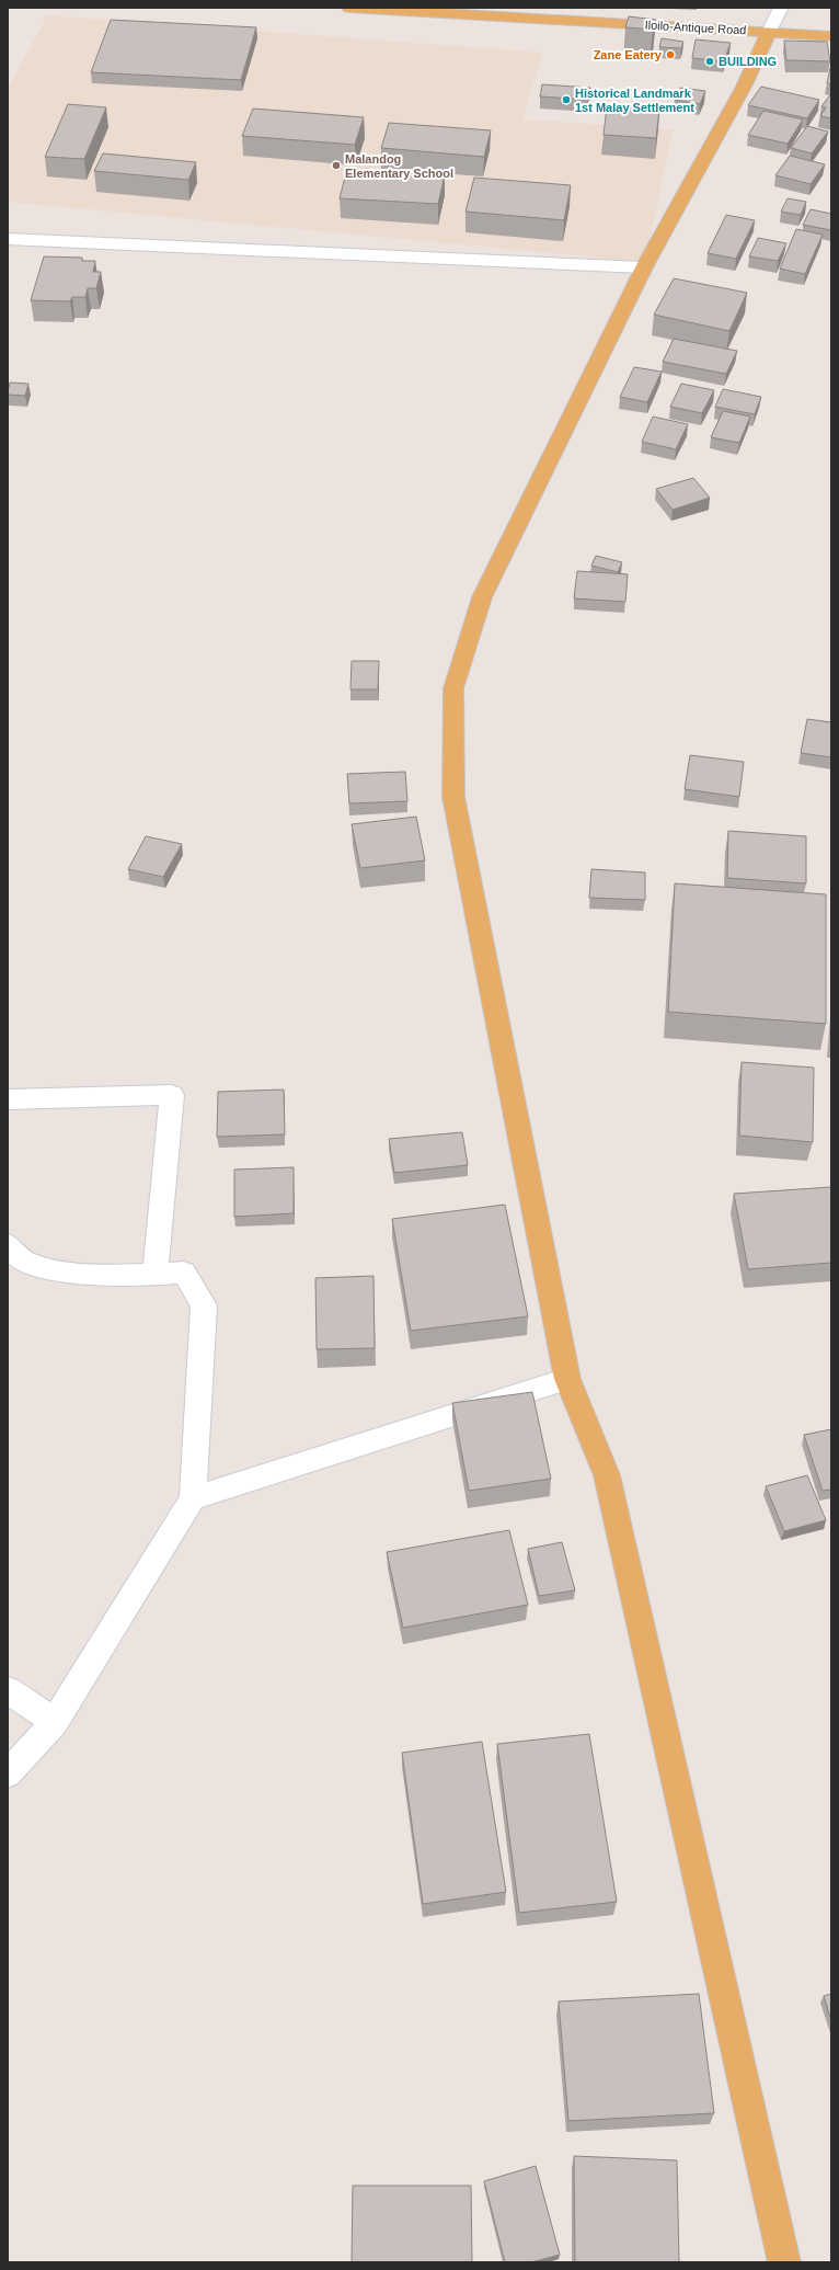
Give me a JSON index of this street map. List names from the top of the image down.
{
  "streets": {
    "main road": ["Iloilo-Antique Road"]
  },
  "places": [
    "Zane Eatery",
    "BUILDING",
    "Historical Landmark 1st Malay Settlement",
    "Malandog Elementary School"
  ]
}
